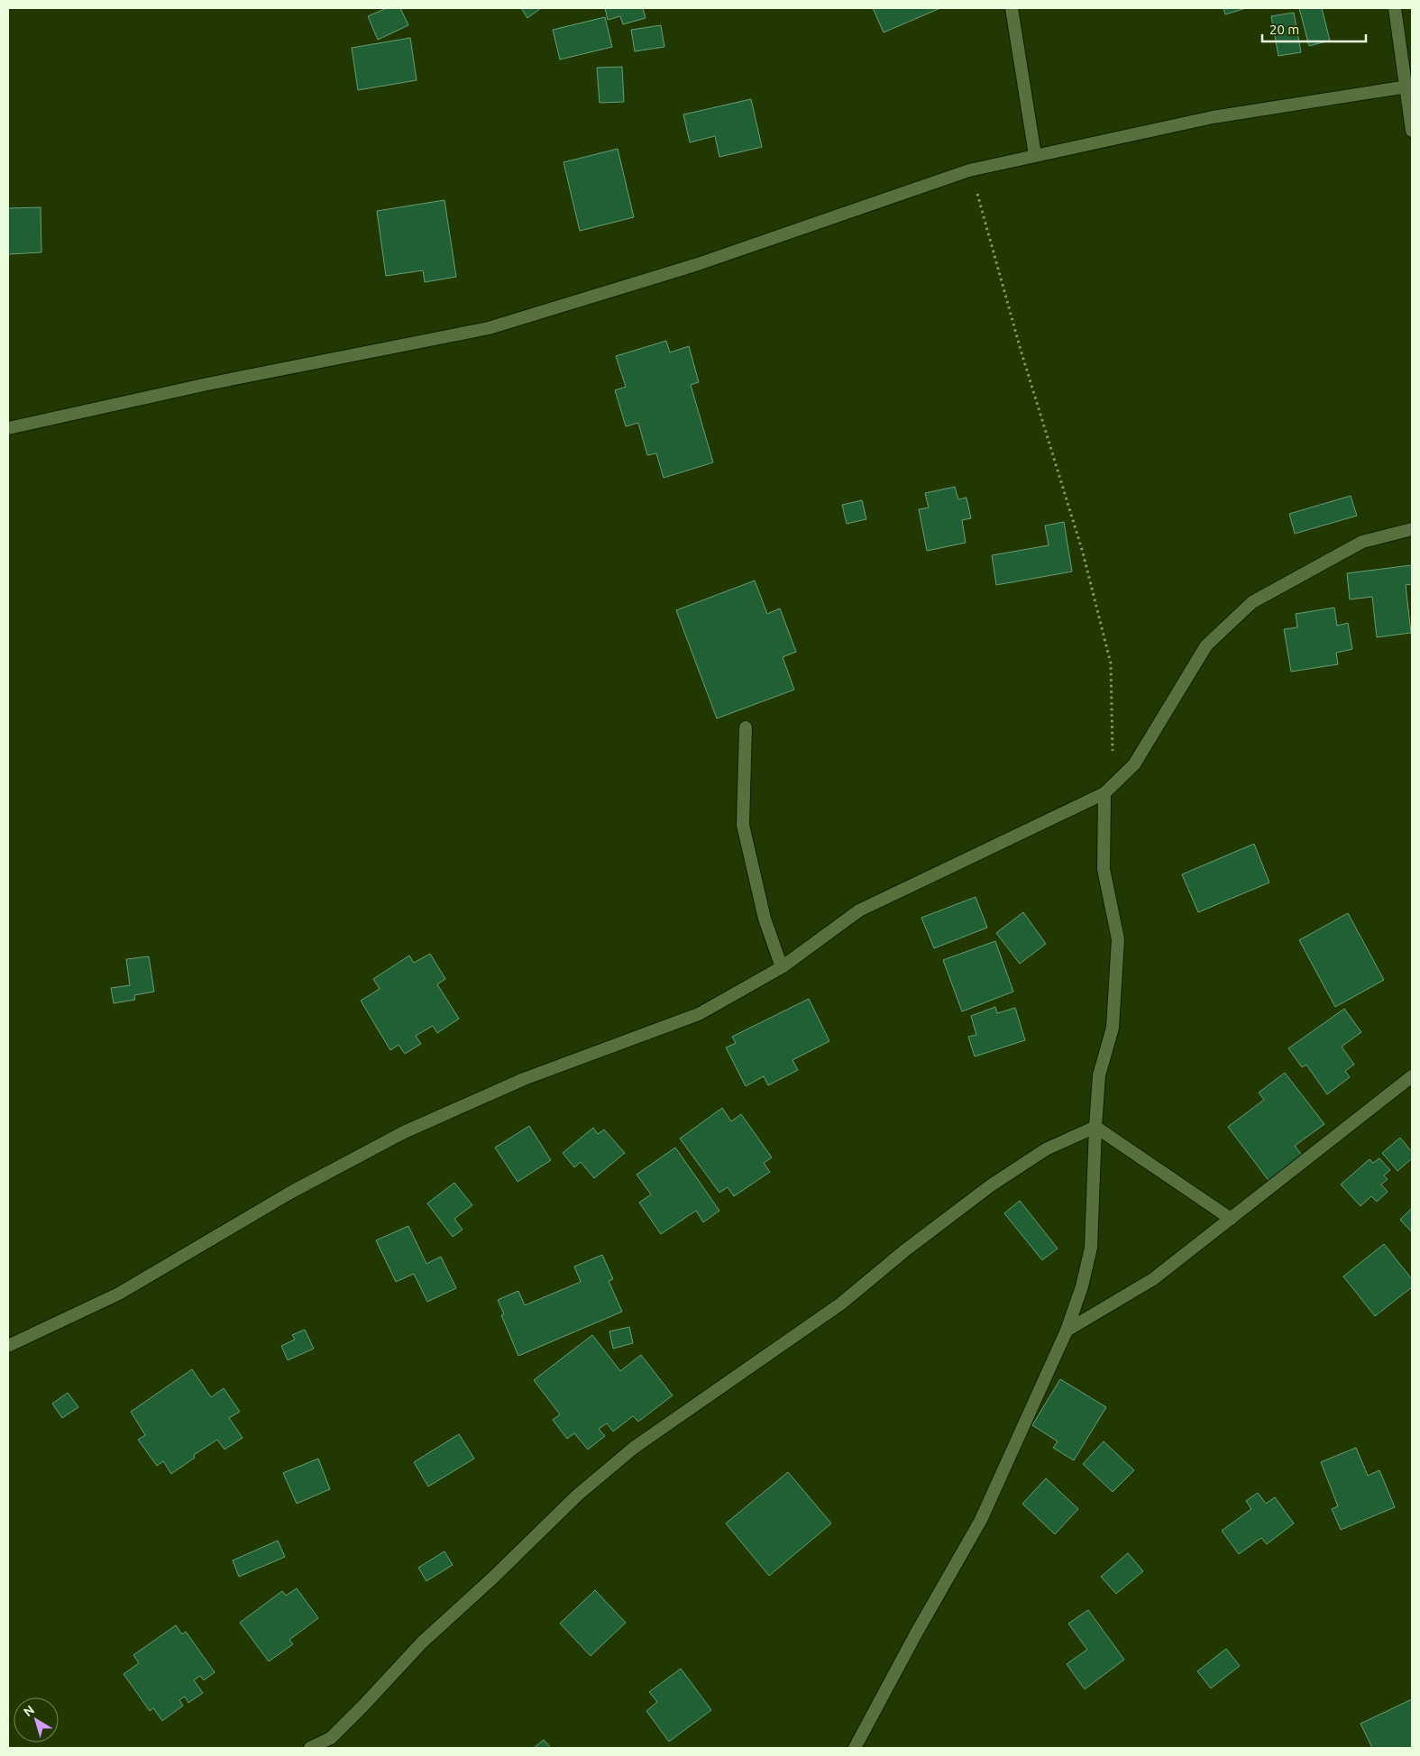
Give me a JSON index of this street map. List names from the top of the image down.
{
  "scale_bar": "20 m",
  "north": "top left"
}
